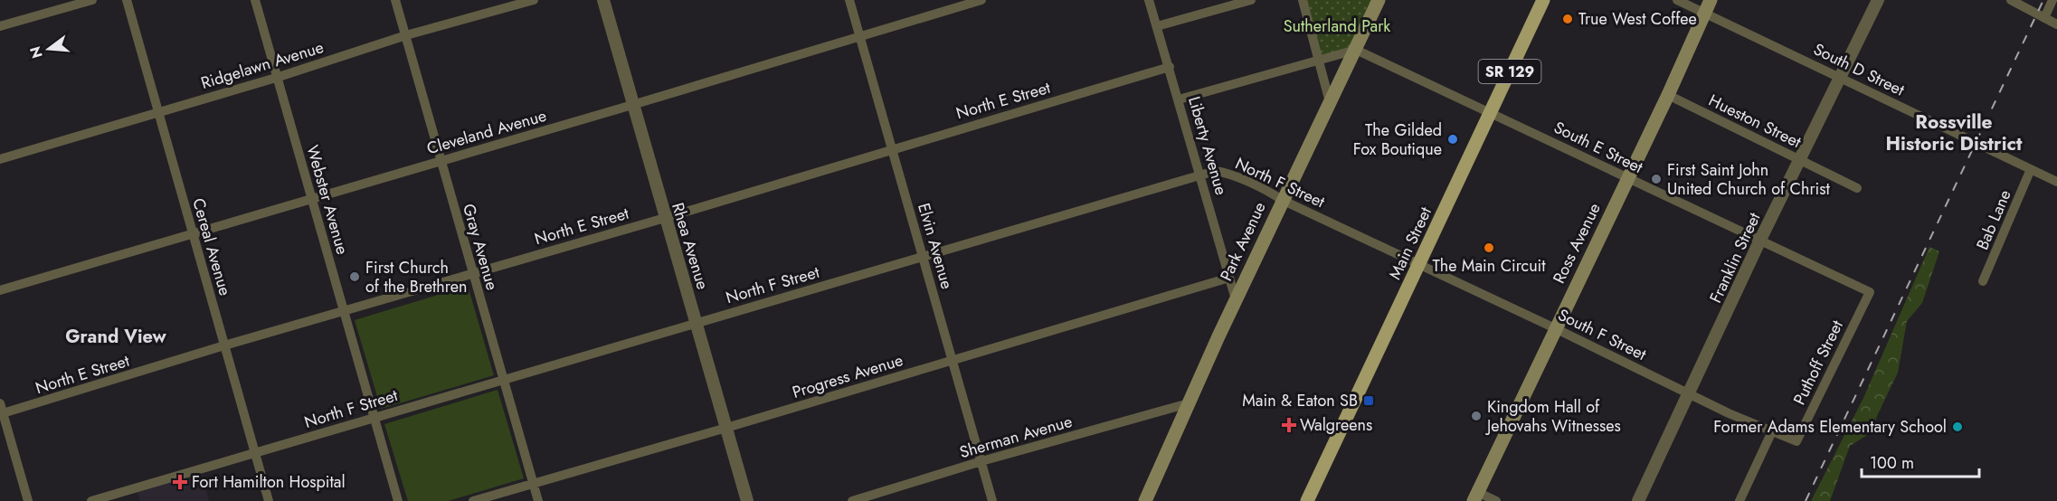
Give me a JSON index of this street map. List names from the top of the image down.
{
  "streets": {
    "main road": [
      "SR 129",
      "Park Avenue",
      "Main Street",
      "Ross Avenue"
    ],
    "street": [
      "Ridgelawn Avenue",
      "South D Street",
      "North E Street",
      "Hueston Street",
      "Cleveland Avenue",
      "Liberty Avenue",
      "South E Street",
      "North F Street",
      "Webster Avenue",
      "Bab Lane",
      "Rhea Avenue",
      "Elvin Avenue",
      "Cereal Avenue",
      "Gray Avenue",
      "Franklin Street",
      "South F Street",
      "Puthoff Street",
      "Progress Avenue",
      "Sherman Avenue"
    ]
  },
  "crossings": [
    ["Ridgelawn Avenue", "Webster Avenue"],
    ["Ridgelawn Avenue", "Cereal Avenue"],
    ["Ridgelawn Avenue", "Gray Avenue"],
    ["South D Street", "Bab Lane"],
    ["South D Street", "Ross Avenue"],
    ["South D Street", "Franklin Street"],
    ["North E Street", "Liberty Avenue"],
    ["North E Street", "Webster Avenue"],
    ["North E Street", "Rhea Avenue"],
    ["North E Street", "Elvin Avenue"],
    ["North E Street", "Cereal Avenue"],
    ["North E Street", "Gray Avenue"],
    ["Hueston Street", "Ross Avenue"],
    ["Hueston Street", "Franklin Street"],
    ["Cleveland Avenue", "Webster Avenue"],
    ["Cleveland Avenue", "Rhea Avenue"],
    ["Cleveland Avenue", "Elvin Avenue"],
    ["Cleveland Avenue", "Cereal Avenue"],
    ["Cleveland Avenue", "Gray Avenue"],
    ["Liberty Avenue", "North F Street"],
    ["Liberty Avenue", "Park Avenue"],
    ["Liberty Avenue", "Progress Avenue"],
    ["South E Street", "Main Street"],
    ["South E Street", "Ross Avenue"],
    ["South E Street", "Franklin Street"],
    ["South E Street", "Puthoff Street"],
    ["North F Street", "Webster Avenue"],
    ["North F Street", "Park Avenue"],
    ["North F Street", "Main Street"],
    ["North F Street", "Rhea Avenue"],
    ["North F Street", "Elvin Avenue"],
    ["North F Street", "Cereal Avenue"],
    ["North F Street", "Gray Avenue"],
    ["North F Street", "South F Street"],
    ["Park Avenue", "Sherman Avenue"],
    ["Main Street", "South F Street"],
    ["Ross Avenue", "South F Street"],
    ["Rhea Avenue", "Progress Avenue"],
    ["Elvin Avenue", "Progress Avenue"],
    ["Elvin Avenue", "Sherman Avenue"],
    ["Gray Avenue", "Progress Avenue"],
    ["Franklin Street", "South F Street"],
    ["South F Street", "Puthoff Street"]
  ],
  "districts": ["Rossville Historic District", "Grand View"],
  "parks": ["Sutherland Park"],
  "places": {
    "other": [
      "True West Coffee",
      "The Gilded Fox Boutique",
      "First Saint John United Church of Christ",
      "The Main Circuit",
      "First Church of the Brethren",
      "Kingdom Hall of Jehovahs Witnesses",
      "Former Adams Elementary School"
    ],
    "transit": ["Main & Eaton SB"],
    "health": ["Walgreens", "Fort Hamilton Hospital"]
  },
  "scale_bar": "100 m",
  "north": "left"
}
